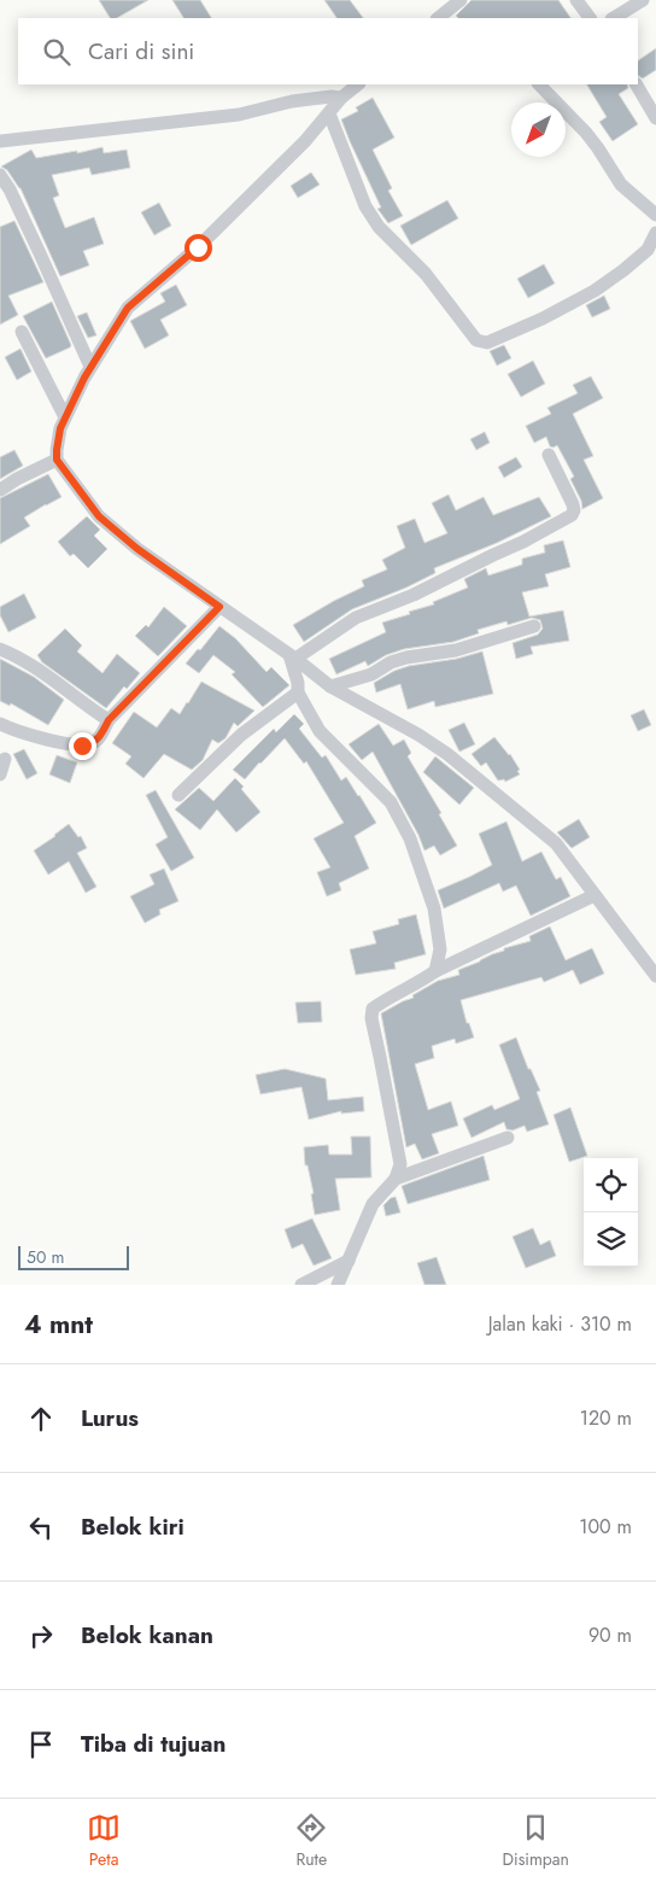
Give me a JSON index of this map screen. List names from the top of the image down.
{
  "scale_bar": "50 m",
  "north": "bottom left",
  "page": {
    "search": "Cari di sini",
    "scale": "50 m",
    "heading": ["4 mnt", "Jalan kaki · 310 m"],
    "list": [
      ["Lurus", "120 m"],
      ["Belok kiri", "100 m"],
      ["Belok kanan", "90 m"],
      "Tiba di tujuan"
    ],
    "nav": ["Peta", "Rute", "Disimpan"]
  }
}
